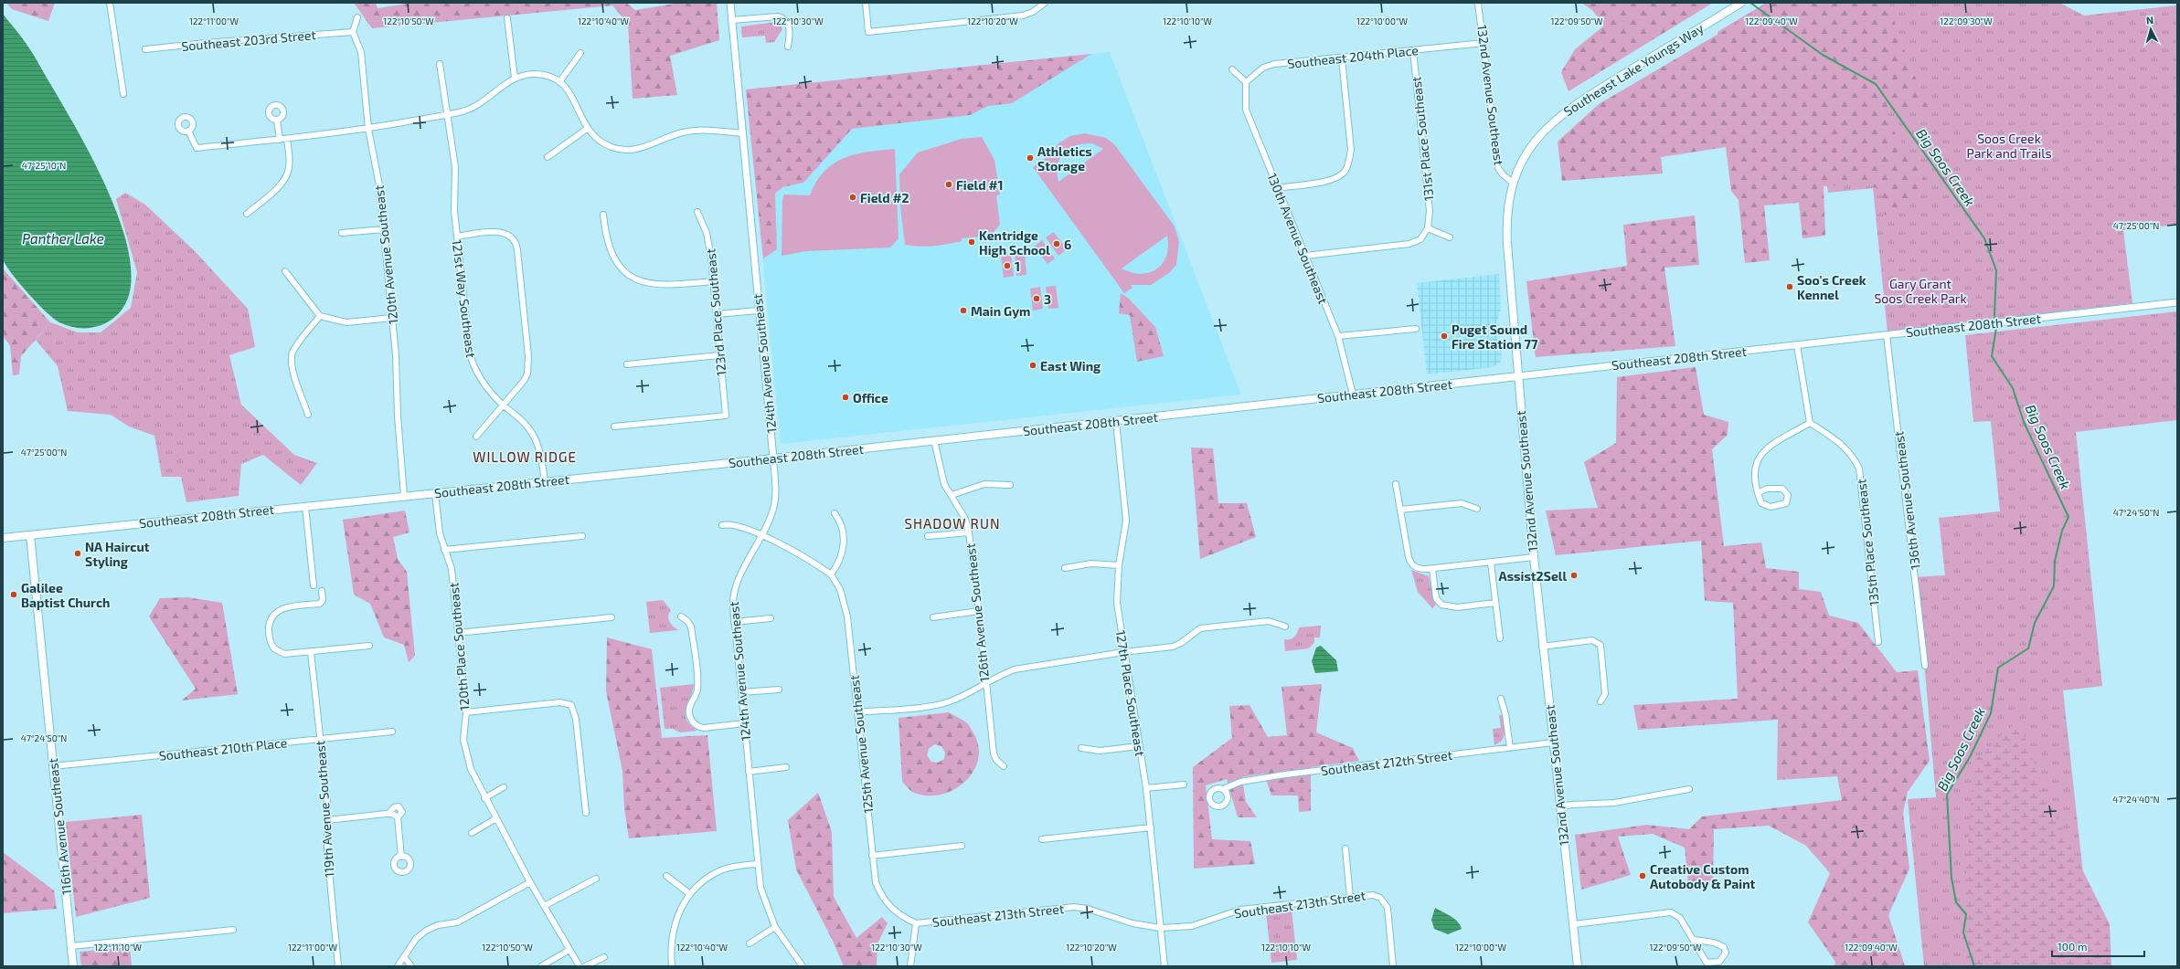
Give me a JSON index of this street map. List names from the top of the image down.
{
  "streets": {
    "main road": [
      "Southeast Lake Youngs Way",
      "132nd Avenue Southeast",
      "Southeast 208th Street",
      "116th Avenue Southeast"
    ],
    "street": [
      "Southeast 203rd Street",
      "Southeast 204th Place",
      "131st Place Southeast",
      "130th Avenue Southeast",
      "120th Avenue Southeast",
      "121st Way Southeast",
      "123rd Place Southeast",
      "124th Avenue Southeast",
      "136th Avenue Southeast",
      "135th Place Southeast",
      "126th Avenue Southeast",
      "120th Place Southeast",
      "127th Place Southeast",
      "125th Avenue Southeast",
      "Southeast 210th Place",
      "Southeast 212th Street",
      "119th Avenue Southeast",
      "Southeast 213th Street"
    ]
  },
  "crossings": [
    ["Southeast 203rd Street", "120th Avenue Southeast"],
    ["Southeast 204th Place", "132nd Avenue Southeast"],
    ["Southeast 204th Place", "131st Place Southeast"],
    ["Southeast 204th Place", "130th Avenue Southeast"],
    ["Southeast Lake Youngs Way", "132nd Avenue Southeast"],
    ["132nd Avenue Southeast", "Southeast 208th Street"],
    ["132nd Avenue Southeast", "Southeast 212th Street"],
    ["130th Avenue Southeast", "Southeast 208th Street"],
    ["120th Avenue Southeast", "Southeast 208th Street"],
    ["121st Way Southeast", "Southeast 208th Street"],
    ["Southeast 208th Street", "124th Avenue Southeast"],
    ["Southeast 208th Street", "136th Avenue Southeast"],
    ["Southeast 208th Street", "126th Avenue Southeast"],
    ["Southeast 208th Street", "120th Place Southeast"],
    ["Southeast 208th Street", "127th Place Southeast"],
    ["Southeast 208th Street", "116th Avenue Southeast"],
    ["127th Place Southeast", "Southeast 213th Street"],
    ["125th Avenue Southeast", "Southeast 213th Street"],
    ["Southeast 210th Place", "119th Avenue Southeast"],
    ["Southeast 210th Place", "116th Avenue Southeast"]
  ],
  "districts": ["WILLOW RIDGE", "SHADOW RUN"],
  "water": ["Big Soos Creek", "Panther Lake"],
  "parks": ["Soos Creek Park and Trails", "Gary Grant Soos Creek Park"],
  "places": [
    "Athletics Storage",
    "Field #1",
    "Field #2",
    "Kentridge High School",
    "6",
    "1",
    "Soo's Creek Kennel",
    "3",
    "Main Gym",
    "Puget Sound Fire Station 77",
    "East Wing",
    "Office",
    "NA Haircut Styling",
    "Assist2Sell",
    "Galilee Baptist Church",
    "Creative Custom Autobody & Paint"
  ],
  "scale_bar": "100 m",
  "north": "top",
  "coordinates": [
    "122°11'00\"W",
    "122°10'50\"W",
    "122°10'40\"W",
    "122°10'30\"W",
    "122°10'20\"W",
    "122°10'10\"W",
    "122°10'00\"W",
    "122°09'50\"W",
    "122°09'40\"W",
    "122°09'30\"W",
    "47°25'10\"N",
    "47°25'00\"N",
    "47°24'50\"N",
    "47°24'40\"N",
    "122°11'10\"W"
  ]
}
